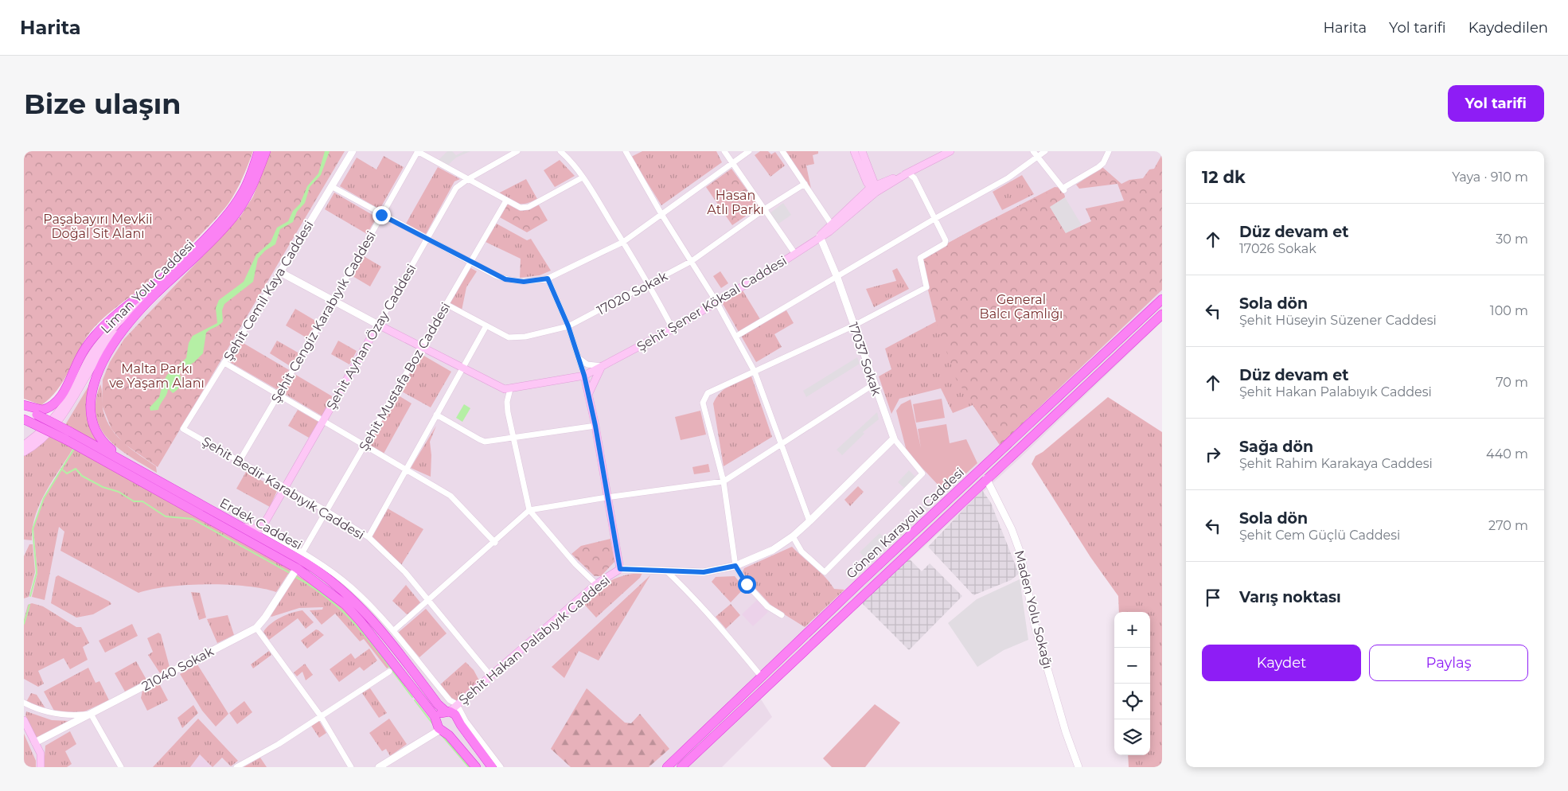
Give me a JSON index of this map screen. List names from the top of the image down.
{
  "streets": {
    "highway": ["Liman Yolu Caddesi", "Gönen Karayolu Caddesi", "Erdek Caddesi"],
    "main road": ["Şehit Şener Köksal Caddesi", "Şehit Ayhan Özay Caddesi", "Şehit Hakan Palabıyık Caddesi"],
    "street": [
      "Şehit Cemil Kaya Caddesi",
      "17020 Sokak",
      "Şehit Cengiz Karabıyık Caddesi",
      "17037 Sokak",
      "Şehit Mustafa Boz Caddesi",
      "Şehit Bedir Karabıyık Caddesi",
      "Maden Yolu Sokağı",
      "21040 Sokak"
    ]
  },
  "crossings": [
    ["Şehit Cemil Kaya Caddesi", "Şehit Şener Köksal Caddesi"],
    ["Şehit Cemil Kaya Caddesi", "Şehit Bedir Karabıyık Caddesi"],
    ["17020 Sokak", "Şehit Mustafa Boz Caddesi"],
    ["Şehit Şener Köksal Caddesi", "Şehit Cengiz Karabıyık Caddesi"],
    ["Şehit Şener Köksal Caddesi", "Şehit Ayhan Özay Caddesi"],
    ["Şehit Şener Köksal Caddesi", "17037 Sokak"],
    ["Şehit Şener Köksal Caddesi", "Şehit Mustafa Boz Caddesi"],
    ["Şehit Cengiz Karabıyık Caddesi", "Şehit Bedir Karabıyık Caddesi"],
    ["Şehit Ayhan Özay Caddesi", "Şehit Bedir Karabıyık Caddesi"],
    ["17037 Sokak", "Şehit Hakan Palabıyık Caddesi"],
    ["Şehit Mustafa Boz Caddesi", "Şehit Bedir Karabıyık Caddesi"],
    ["Şehit Bedir Karabıyık Caddesi", "Şehit Hakan Palabıyık Caddesi"],
    ["Gönen Karayolu Caddesi", "Maden Yolu Sokağı"],
    ["Erdek Caddesi", "Şehit Hakan Palabıyık Caddesi"],
    ["Erdek Caddesi", "21040 Sokak"]
  ],
  "parks": [
    "Hasan Atlı Parkı",
    "Paşabayırı Mevkii Doğal Sit Alanı",
    "General Balcı Çamlığı",
    "Malta Parkı ve Yaşam Alanı"
  ],
  "page": {
    "header": "Harita",
    "nav": ["Harita", "Yol tarifi", "Kaydedilen"],
    "buttons": [
      "Yol tarifi",
      ["Kaydet", "Paylaş"]
    ],
    "title": "Bize ulaşın",
    "heading": ["12 dk", "Yaya · 910 m"],
    "list": [
      ["Düz devam et", "17026 Sokak", "30 m"],
      ["Sola dön", "Şehit Hüseyin Süzener Caddesi", "100 m"],
      ["Düz devam et", "Şehit Hakan Palabıyık Caddesi", "70 m"],
      ["Sağa dön", "Şehit Rahim Karakaya Caddesi", "440 m"],
      ["Sola dön", "Şehit Cem Güçlü Caddesi", "270 m"],
      "Varış noktası"
    ],
    "map_buttons": ["+", "−"]
  }
}
